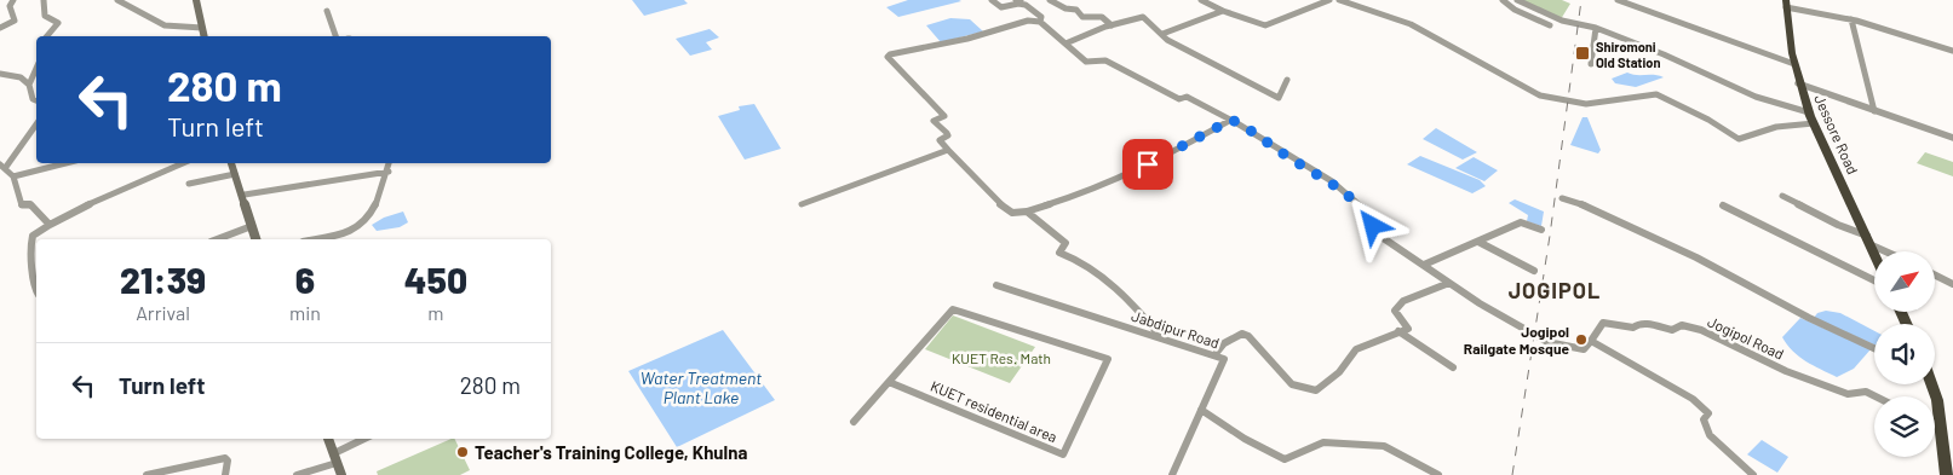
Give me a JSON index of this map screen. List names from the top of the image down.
{
  "streets": {
    "highway": ["Jessore Road"],
    "street": ["Jabdipur Road", "Jogipol Road", "KUET residential area"]
  },
  "districts": ["JOGIPOL"],
  "water": ["Water Treatment Plant Lake"],
  "parks": ["KUET Res. Math"],
  "places": {
    "transit": ["Shiromoni Old Station"],
    "other": ["Jogipol Railgate Mosque", "Teacher's Training College, Khulna"]
  },
  "north": "top right",
  "page": {
    "turn": ["280 m", "Turn left"],
    "eta": [
      "21:39",
      "Arrival",
      "6",
      "min",
      "450",
      "m"
    ],
    "list": [
      {
        "name": "Turn left",
        "value": "280 m"
      }
    ]
  }
}
